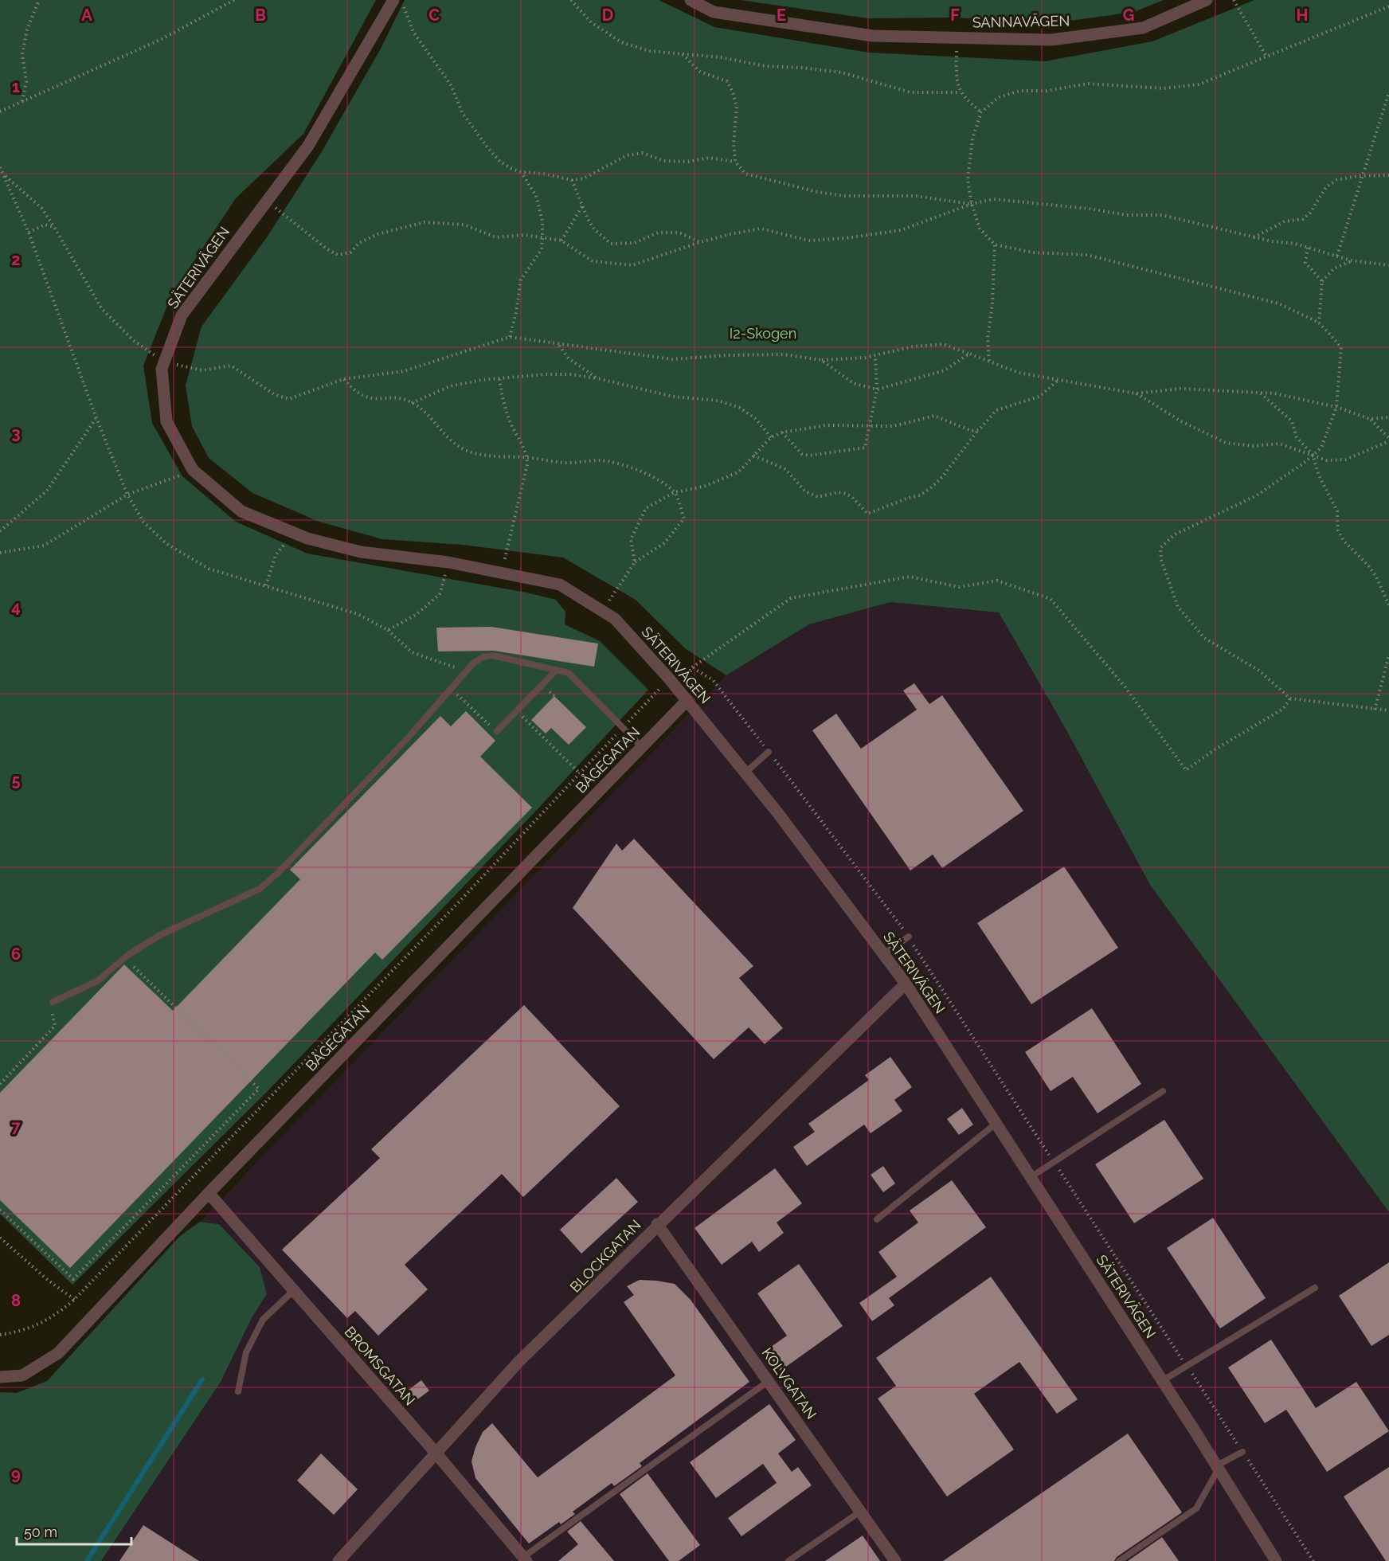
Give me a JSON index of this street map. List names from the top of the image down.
{
  "streets": {
    "street": [
      "SANNAVÄGEN",
      "SÄTERIVÄGEN",
      "BÅGEGATAN",
      "BLOCKGATAN",
      "BROMSGATAN",
      "KOLVGATAN"
    ]
  },
  "crossings": [
    ["SÄTERIVÄGEN", "BÅGEGATAN"],
    ["SÄTERIVÄGEN", "BLOCKGATAN"],
    ["BÅGEGATAN", "BROMSGATAN"],
    ["BLOCKGATAN", "BROMSGATAN"],
    ["BLOCKGATAN", "KOLVGATAN"]
  ],
  "parks": ["I2-Skogen"],
  "scale_bar": "50 m",
  "grid": {
    "columns": [
      "A",
      "B",
      "C",
      "D",
      "E",
      "F",
      "G",
      "H"
    ],
    "rows": [
      "1",
      "2",
      "3",
      "4",
      "5",
      "6",
      "7",
      "8",
      "9"
    ]
  }
}
